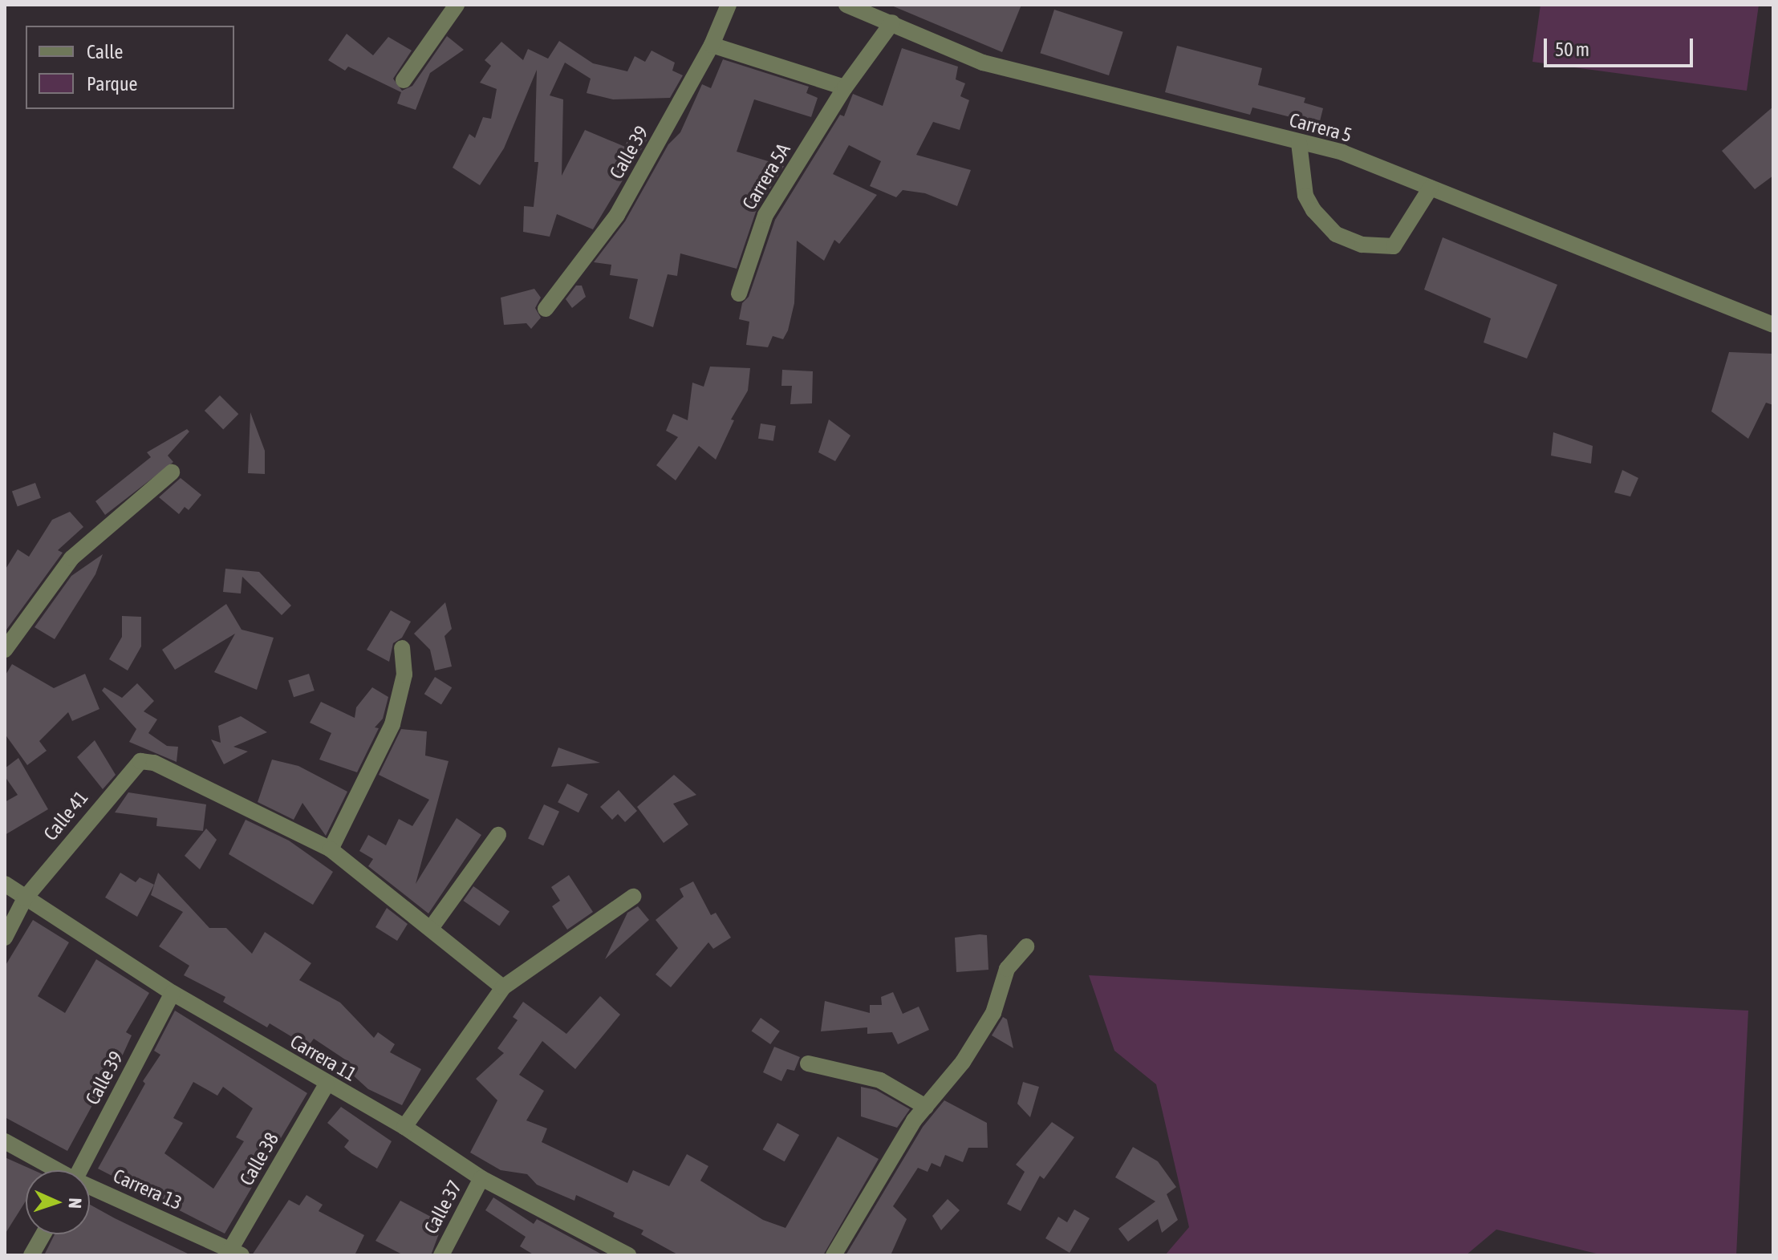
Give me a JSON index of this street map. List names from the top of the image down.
{
  "streets": {
    "street": [
      "Carrera 5",
      "Calle 39",
      "Carrera 5A",
      "Calle 41",
      "Carrera 11",
      "Calle 38",
      "Carrera 13",
      "Calle 37"
    ]
  },
  "crossings": [
    ["Carrera 5", "Carrera 5A"],
    ["Calle 39", "Carrera 11"],
    ["Calle 41", "Carrera 11"],
    ["Carrera 11", "Calle 38"],
    ["Carrera 11", "Calle 37"],
    ["Calle 38", "Carrera 13"]
  ],
  "legend": ["Calle", "Parque"],
  "scale_bar": "50 m",
  "north": "right"
}
